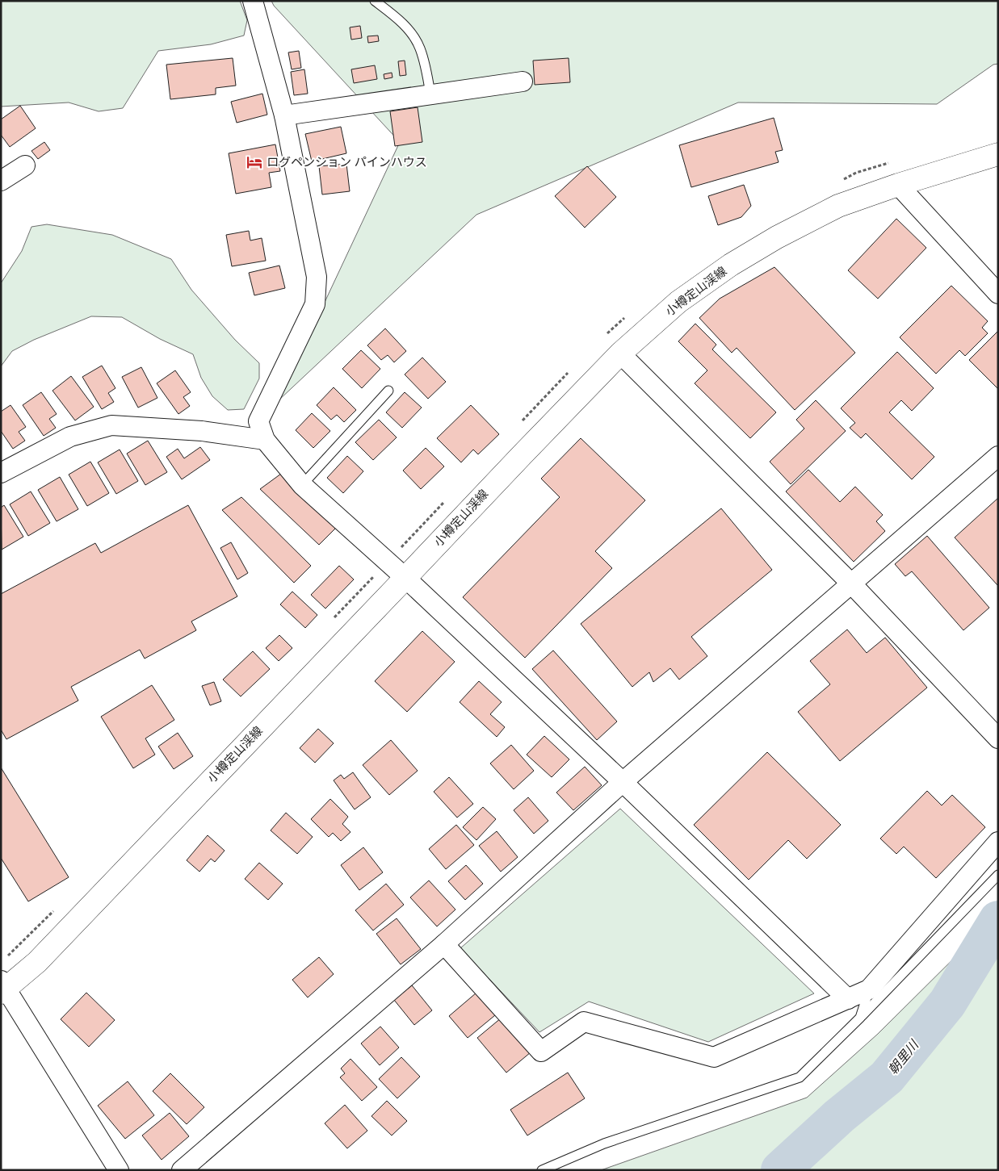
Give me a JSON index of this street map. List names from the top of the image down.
{
  "streets": {
    "main road": ["小樽定山渓線"]
  },
  "water": ["朝里川"],
  "places": {
    "hotel": ["ログペンション パインハウス"]
  }
}
